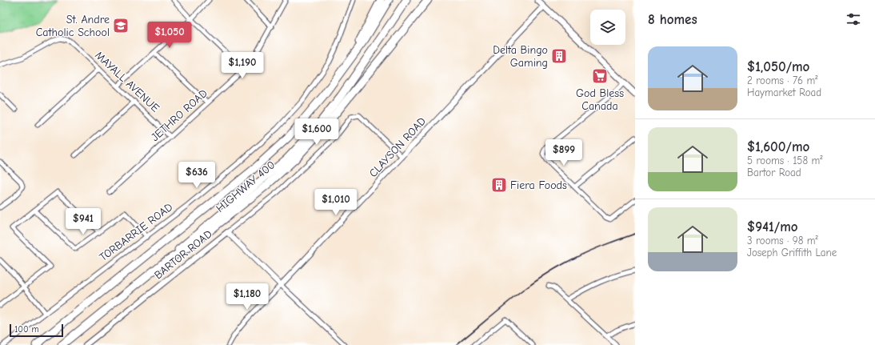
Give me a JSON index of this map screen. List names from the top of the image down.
{
  "streets": {
    "highway": ["HIGHWAY 400"],
    "street": [
      "MAYALL AVENUE",
      "JETHRO ROAD",
      "CLAYSON ROAD",
      "TORBARRIE ROAD",
      "BARTOR ROAD"
    ]
  },
  "crossings": [
    ["MAYALL AVENUE", "JETHRO ROAD"],
    ["CLAYSON ROAD", "BARTOR ROAD"]
  ],
  "places": {
    "school or university": ["St. Andre Catholic School"],
    "building": ["Delta Bingo Gaming", "Fiera Foods"],
    "supermarket": ["God Bless Canada"]
  },
  "scale_bar": "100 m",
  "page": {
    "heading": "8 homes",
    "price": [
      "$1,050",
      "$1,190",
      "$1,600",
      "$899",
      "$636",
      "$1,010",
      "$941",
      "$1,180"
    ],
    "list": [
      {
        "name": "$1,050/mo",
        "note": "2 rooms · 76 m² · Haymarket Road"
      },
      {
        "name": "$1,600/mo",
        "note": "5 rooms · 158 m² · Bartor Road"
      },
      {
        "name": "$941/mo",
        "note": "3 rooms · 98 m² · Joseph Griffith Lane"
      }
    ],
    "scale": "100 m"
  }
}
